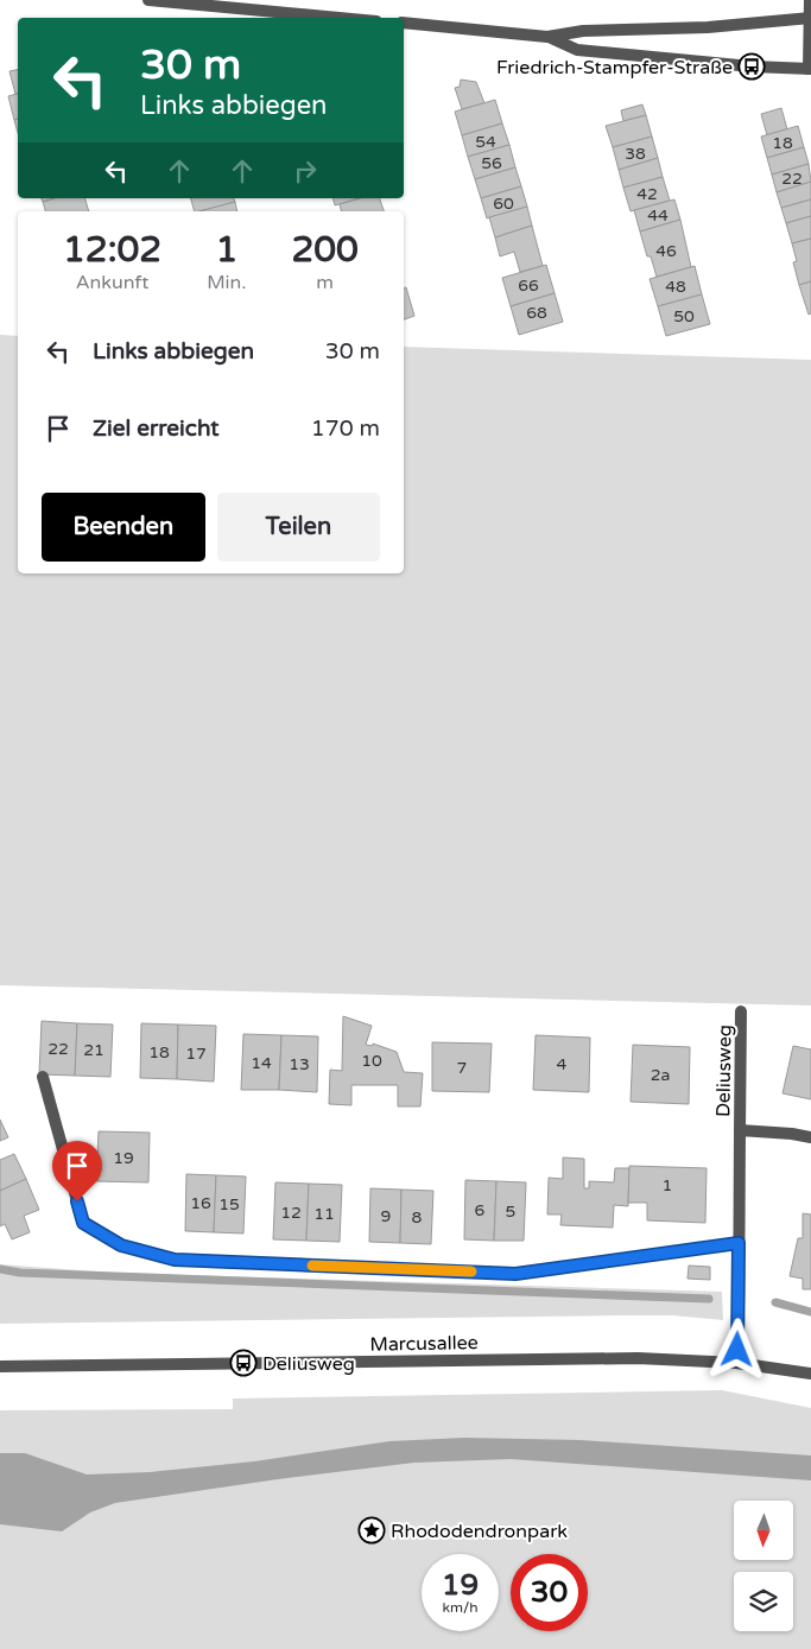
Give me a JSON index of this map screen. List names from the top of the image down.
{
  "streets": {
    "street": ["Deliusweg", "Marcusallee"]
  },
  "crossings": [
    ["Deliusweg", "Marcusallee"]
  ],
  "places": {
    "bus stop": ["Friedrich-Stampfer-Straße", "Deliusweg"],
    "place": ["Rhododendronpark"]
  },
  "house_numbers": [
    "54",
    "18",
    "38",
    "56",
    "22",
    "42",
    "60",
    "44",
    "46",
    "66",
    "48",
    "68",
    "50",
    "22",
    "21",
    "18",
    "17",
    "10",
    "14",
    "13",
    "4",
    "7",
    "2a",
    "19",
    "1",
    "16",
    "15",
    "6",
    "5",
    "12",
    "11",
    "9",
    "8"
  ],
  "north": "bottom",
  "page": {
    "turn": ["30 m", "Links abbiegen"],
    "eta": [
      "12:02",
      "Ankunft",
      "1",
      "Min.",
      "200",
      "m"
    ],
    "list": [
      {
        "name": "Links abbiegen",
        "value": "30 m"
      },
      {
        "name": "Ziel erreicht",
        "value": "170 m"
      }
    ],
    "buttons": ["Beenden", "Teilen"],
    "speed": "19 km/h",
    "limit": "30"
  }
}
